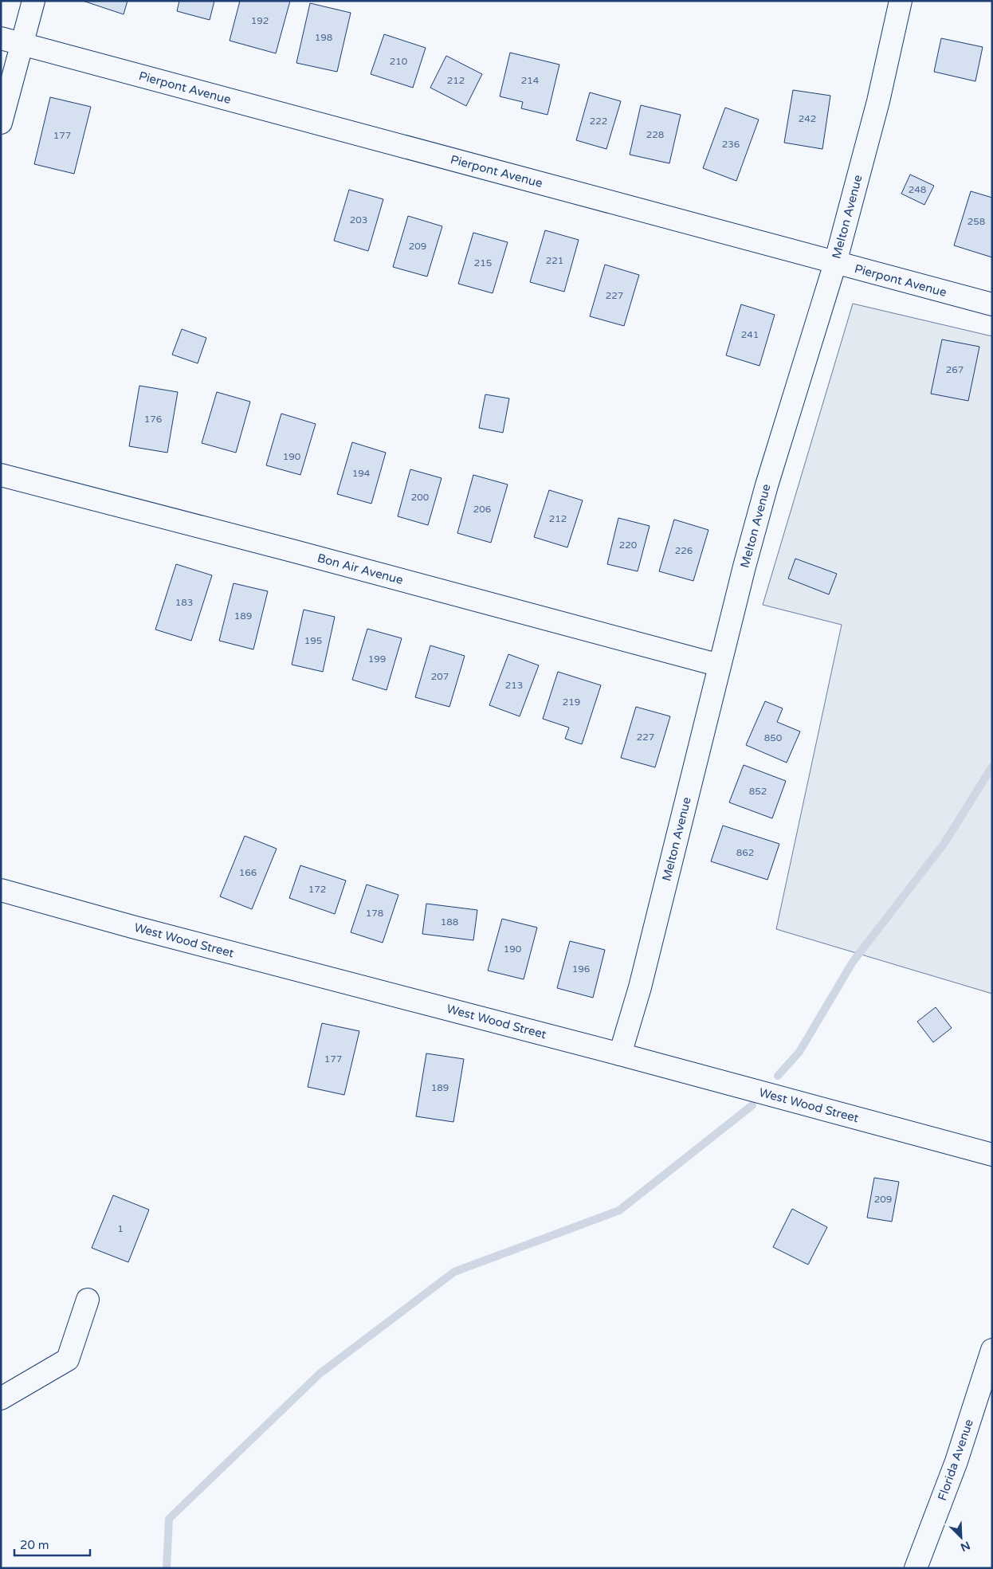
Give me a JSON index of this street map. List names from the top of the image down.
{
  "streets": {
    "street": [
      "Pierpont Avenue",
      "Melton Avenue",
      "Bon Air Avenue",
      "West Wood Street",
      "Florida Avenue"
    ]
  },
  "crossings": [
    ["Pierpont Avenue", "Melton Avenue"],
    ["Melton Avenue", "Bon Air Avenue"],
    ["Melton Avenue", "West Wood Street"]
  ],
  "house_numbers": [
    "192",
    "198",
    "210",
    "212",
    "214",
    "242",
    "222",
    "228",
    "177",
    "236",
    "248",
    "203",
    "258",
    "209",
    "221",
    "215",
    "227",
    "241",
    "267",
    "176",
    "190",
    "194",
    "200",
    "206",
    "212",
    "220",
    "226",
    "183",
    "189",
    "195",
    "199",
    "207",
    "213",
    "219",
    "227",
    "850",
    "852",
    "862",
    "166",
    "172",
    "178",
    "188",
    "190",
    "196",
    "177",
    "189",
    "209",
    "1"
  ],
  "scale_bar": "20 m",
  "north": "bottom right"
}
